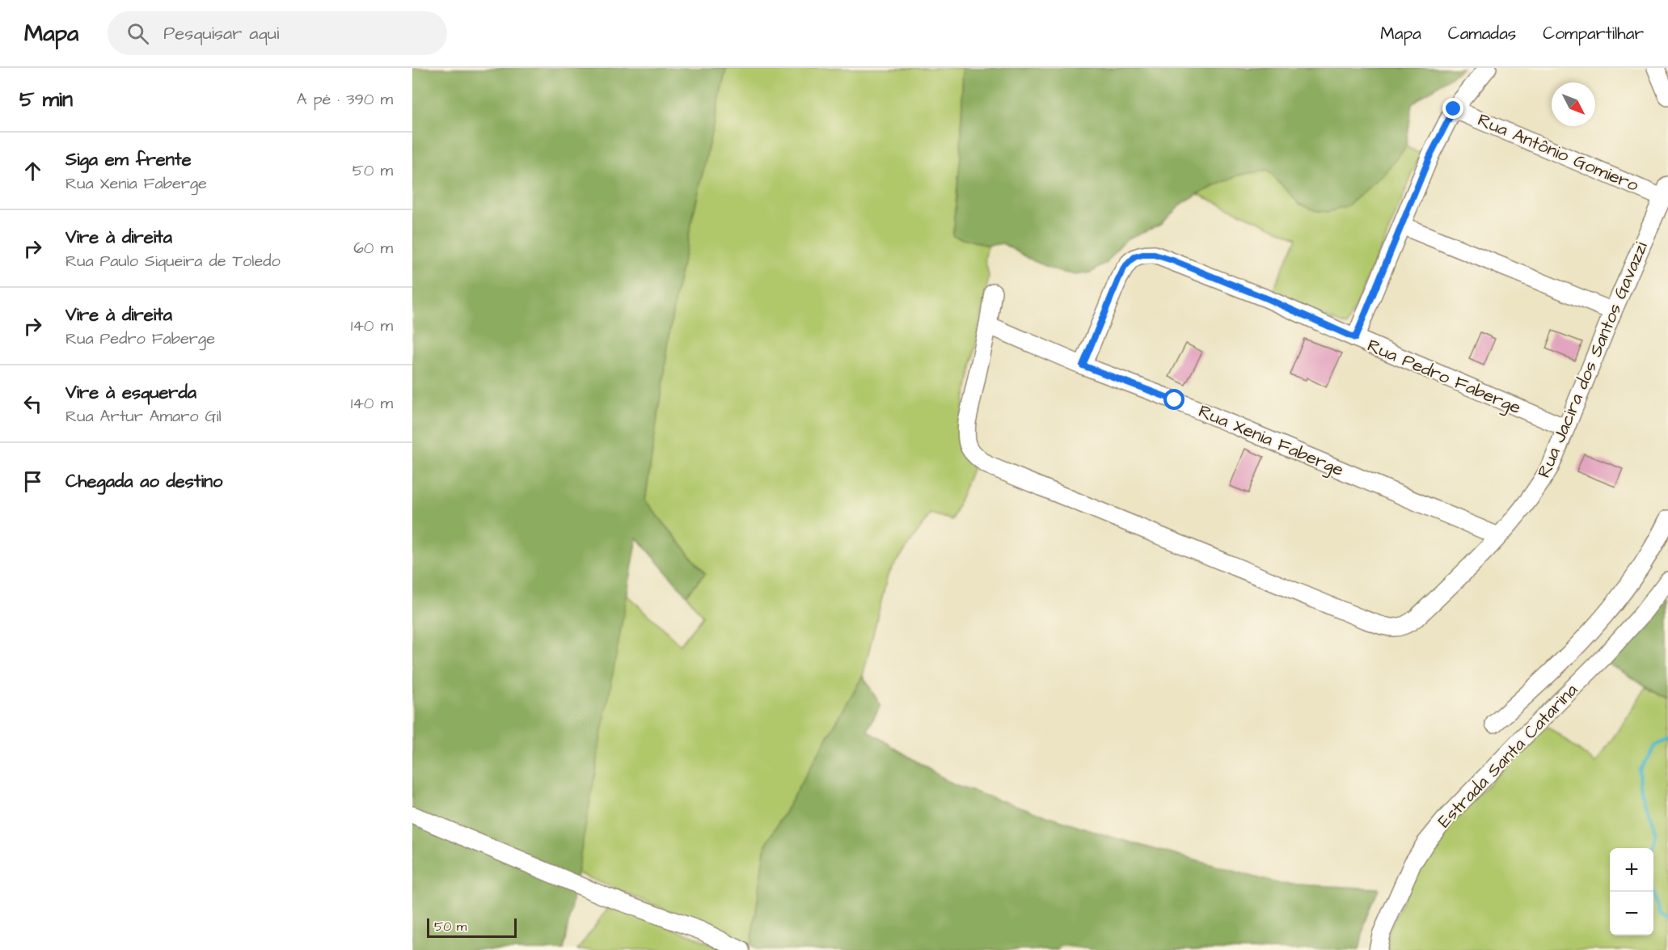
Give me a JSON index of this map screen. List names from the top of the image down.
{
  "streets": {
    "street": [
      "Rua Antônio Gomiero",
      "Rua Jacira dos Santos Gavazzi",
      "Rua Pedro Faberge",
      "Rua Xenia Faberge",
      "Estrada Santa Catarina"
    ]
  },
  "crossings": [
    ["Rua Antônio Gomiero", "Rua Jacira dos Santos Gavazzi"],
    ["Rua Jacira dos Santos Gavazzi", "Rua Pedro Faberge"],
    ["Rua Jacira dos Santos Gavazzi", "Rua Xenia Faberge"],
    ["Rua Pedro Faberge", "Rua Xenia Faberge"]
  ],
  "scale_bar": "50 m",
  "north": "bottom right",
  "page": {
    "header": "Mapa",
    "search": "Pesquisar aqui",
    "nav": ["Mapa", "Camadas", "Compartilhar"],
    "heading": ["5 min", "A pé · 390 m"],
    "list": [
      ["Siga em frente", "Rua Xenia Faberge", "50 m"],
      ["Vire à direita", "Rua Paulo Siqueira de Toledo", "60 m"],
      ["Vire à direita", "Rua Pedro Faberge", "140 m"],
      ["Vire à esquerda", "Rua Artur Amaro Gil", "140 m"],
      "Chegada ao destino"
    ],
    "map_buttons": ["+", "−"],
    "scale": "50 m"
  }
}
